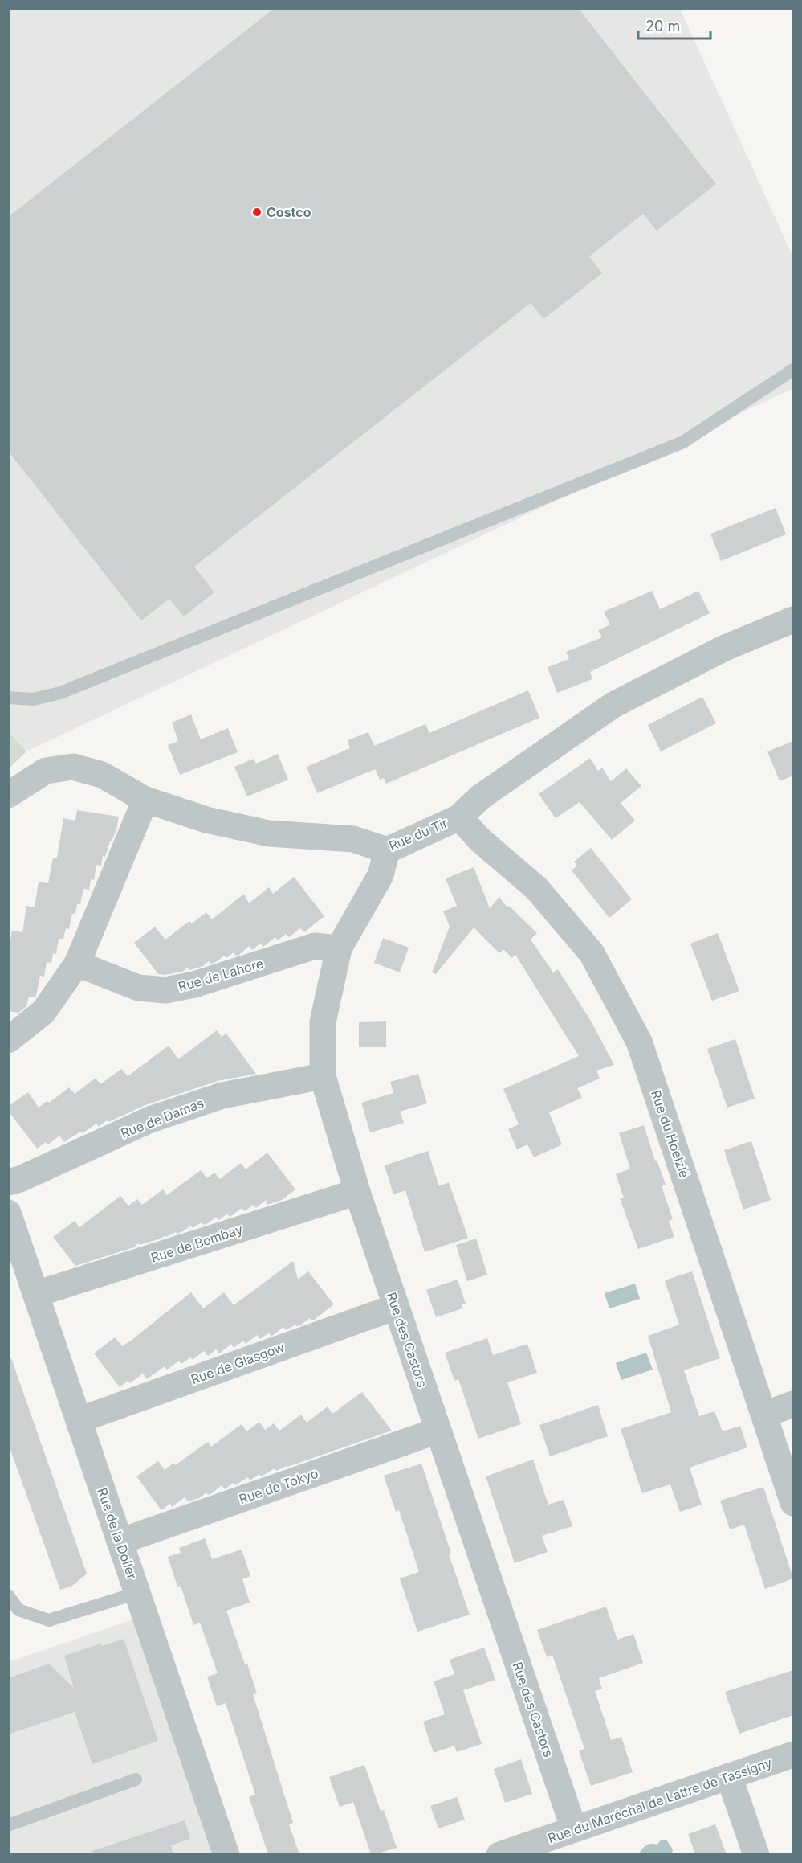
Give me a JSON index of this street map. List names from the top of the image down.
{
  "streets": {
    "street": [
      "Rue du Tir",
      "Rue de Lahore",
      "Rue de Damas",
      "Rue du Hoelzlé",
      "Rue de Bombay",
      "Rue des Castors",
      "Rue de Glasgow",
      "Rue de Tokyo",
      "Rue de la Doller",
      "Rue du Maréchal de Lattre de Tassigny"
    ]
  },
  "crossings": [
    ["Rue du Tir", "Rue du Hoelzlé"],
    ["Rue du Tir", "Rue des Castors"],
    ["Rue de Lahore", "Rue des Castors"],
    ["Rue de Damas", "Rue des Castors"],
    ["Rue de Bombay", "Rue des Castors"],
    ["Rue de Bombay", "Rue de la Doller"],
    ["Rue des Castors", "Rue de Glasgow"],
    ["Rue des Castors", "Rue de Tokyo"],
    ["Rue des Castors", "Rue du Maréchal de Lattre de Tassigny"],
    ["Rue de Glasgow", "Rue de la Doller"],
    ["Rue de Tokyo", "Rue de la Doller"]
  ],
  "places": ["Costco"],
  "scale_bar": "20 m"
}
